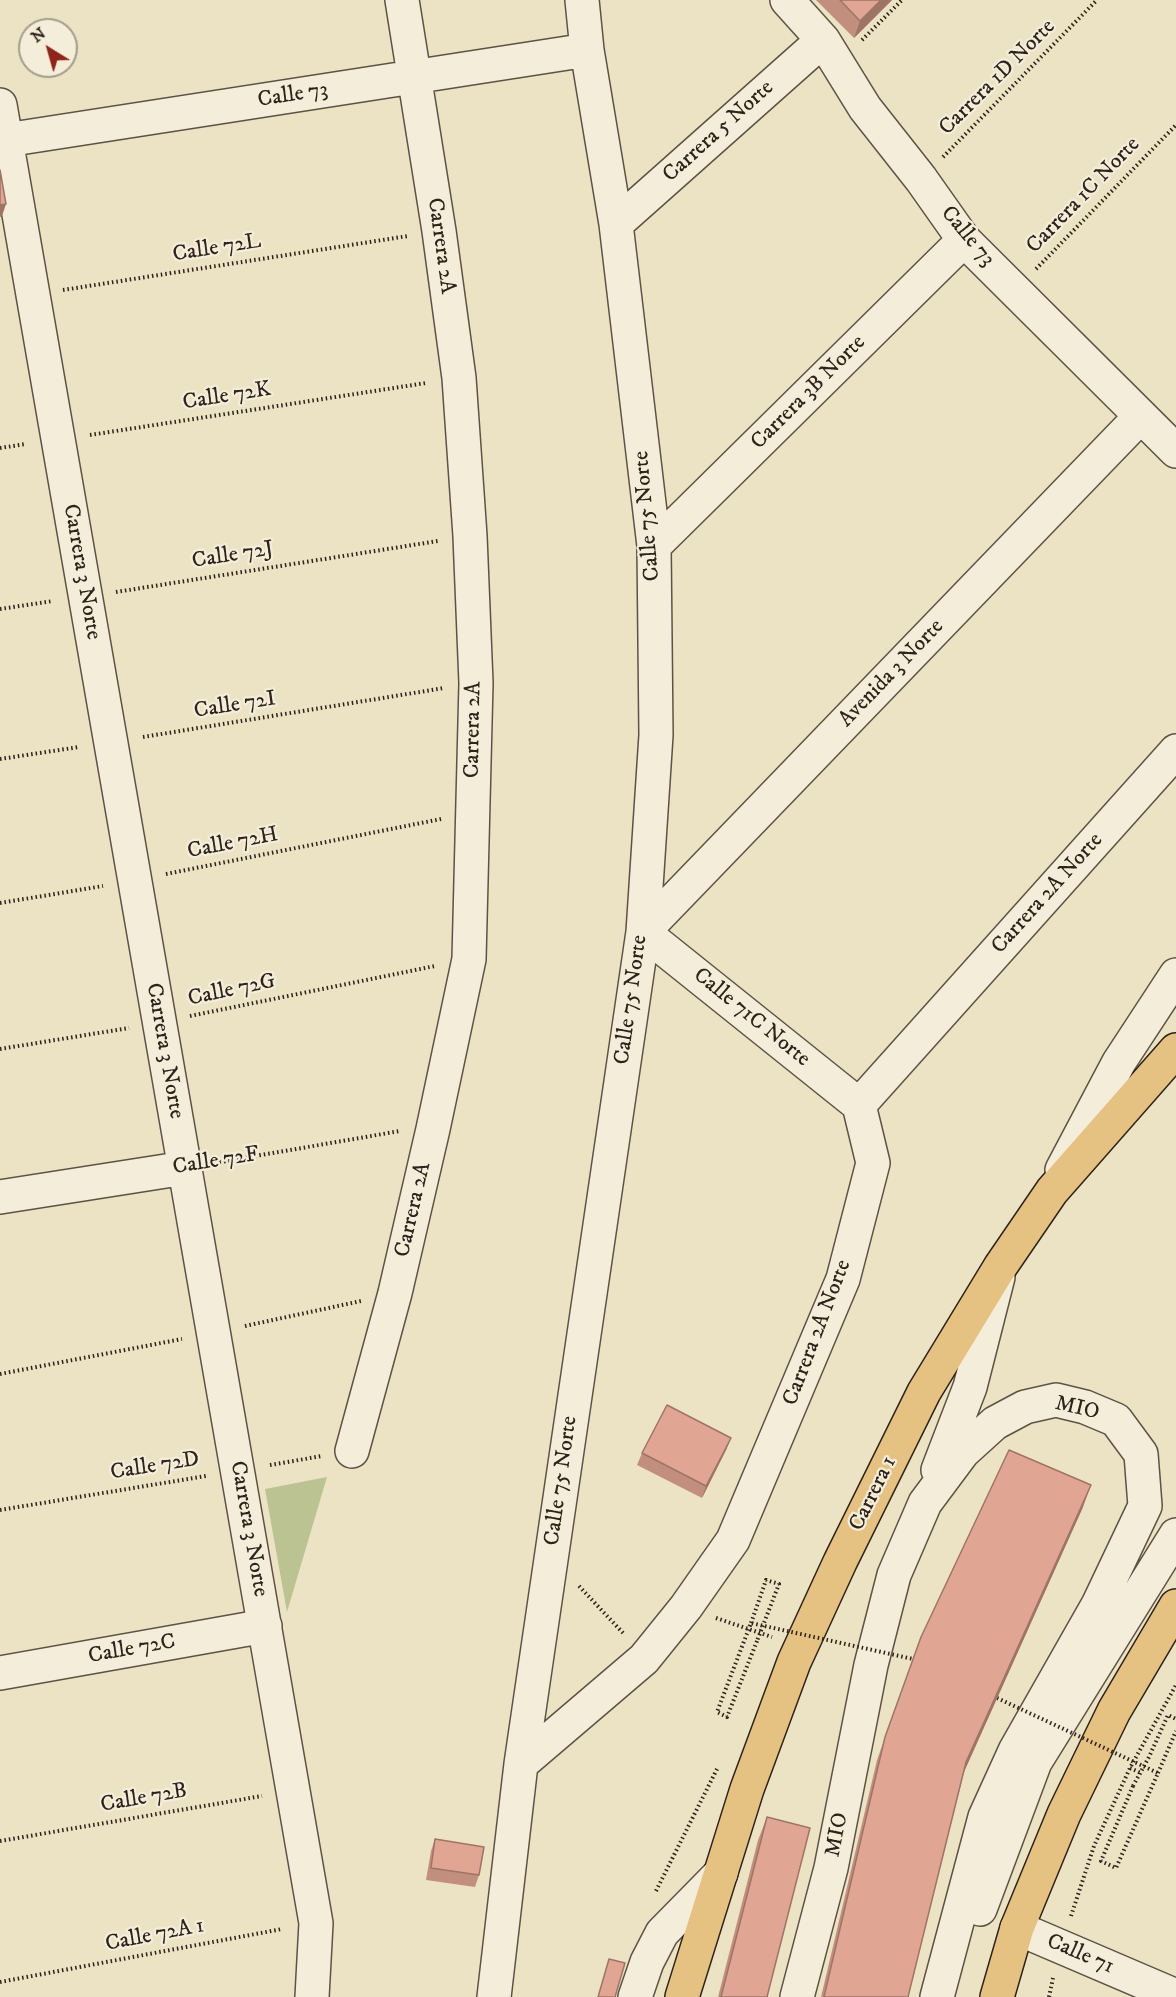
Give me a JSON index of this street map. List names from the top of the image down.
{
  "streets": {
    "highway": ["Carrera 1"],
    "street": [
      "Calle 73",
      "Carrera 5 Norte",
      "Carrera 2A",
      "Carrera 3B Norte",
      "Calle 75 Norte",
      "Carrera 3 Norte",
      "Avenida 3 Norte",
      "Carrera 2A Norte",
      "Calle 71C Norte",
      "Calle 72F",
      "MIO",
      "Calle 72C",
      "Calle 71"
    ],
    "path": [
      "Carrera 1D Norte",
      "Carrera 1C Norte",
      "Calle 72L",
      "Calle 72K",
      "Calle 72J",
      "Calle 72I",
      "Calle 72H",
      "Calle 72G",
      "Calle 72D",
      "Calle 72B",
      "Calle 72A 1"
    ]
  },
  "crossings": [
    ["Carrera 1D Norte", "Calle 73"],
    ["Calle 73", "Carrera 5 Norte"],
    ["Calle 73", "Carrera 1C Norte"],
    ["Calle 73", "Carrera 2A"],
    ["Calle 73", "Carrera 3B Norte"],
    ["Calle 73", "Calle 75 Norte"],
    ["Calle 73", "Carrera 3 Norte"],
    ["Calle 73", "Avenida 3 Norte"],
    ["Carrera 5 Norte", "Calle 75 Norte"],
    ["Carrera 2A", "Calle 72L"],
    ["Carrera 2A", "Calle 72K"],
    ["Carrera 2A", "Calle 72J"],
    ["Carrera 2A", "Calle 72I"],
    ["Carrera 2A", "Calle 72H"],
    ["Carrera 2A", "Calle 72G"],
    ["Carrera 2A", "Calle 72F"],
    ["Carrera 2A", "Calle 72D"],
    ["Calle 72L", "Carrera 3 Norte"],
    ["Carrera 3B Norte", "Calle 75 Norte"],
    ["Calle 72K", "Carrera 3 Norte"],
    ["Calle 75 Norte", "Avenida 3 Norte"],
    ["Calle 75 Norte", "Carrera 2A Norte"],
    ["Calle 75 Norte", "Calle 71C Norte"],
    ["Calle 72J", "Carrera 3 Norte"],
    ["Carrera 3 Norte", "Calle 72I"],
    ["Carrera 3 Norte", "Calle 72H"],
    ["Carrera 3 Norte", "Calle 72G"],
    ["Carrera 3 Norte", "Calle 72F"],
    ["Carrera 3 Norte", "Calle 72D"],
    ["Carrera 3 Norte", "Calle 72C"],
    ["Carrera 3 Norte", "Calle 72B"],
    ["Carrera 3 Norte", "Calle 72A 1"],
    ["Avenida 3 Norte", "Calle 71C Norte"],
    ["Carrera 2A Norte", "Calle 71C Norte"]
  ],
  "north": "top left"
}
